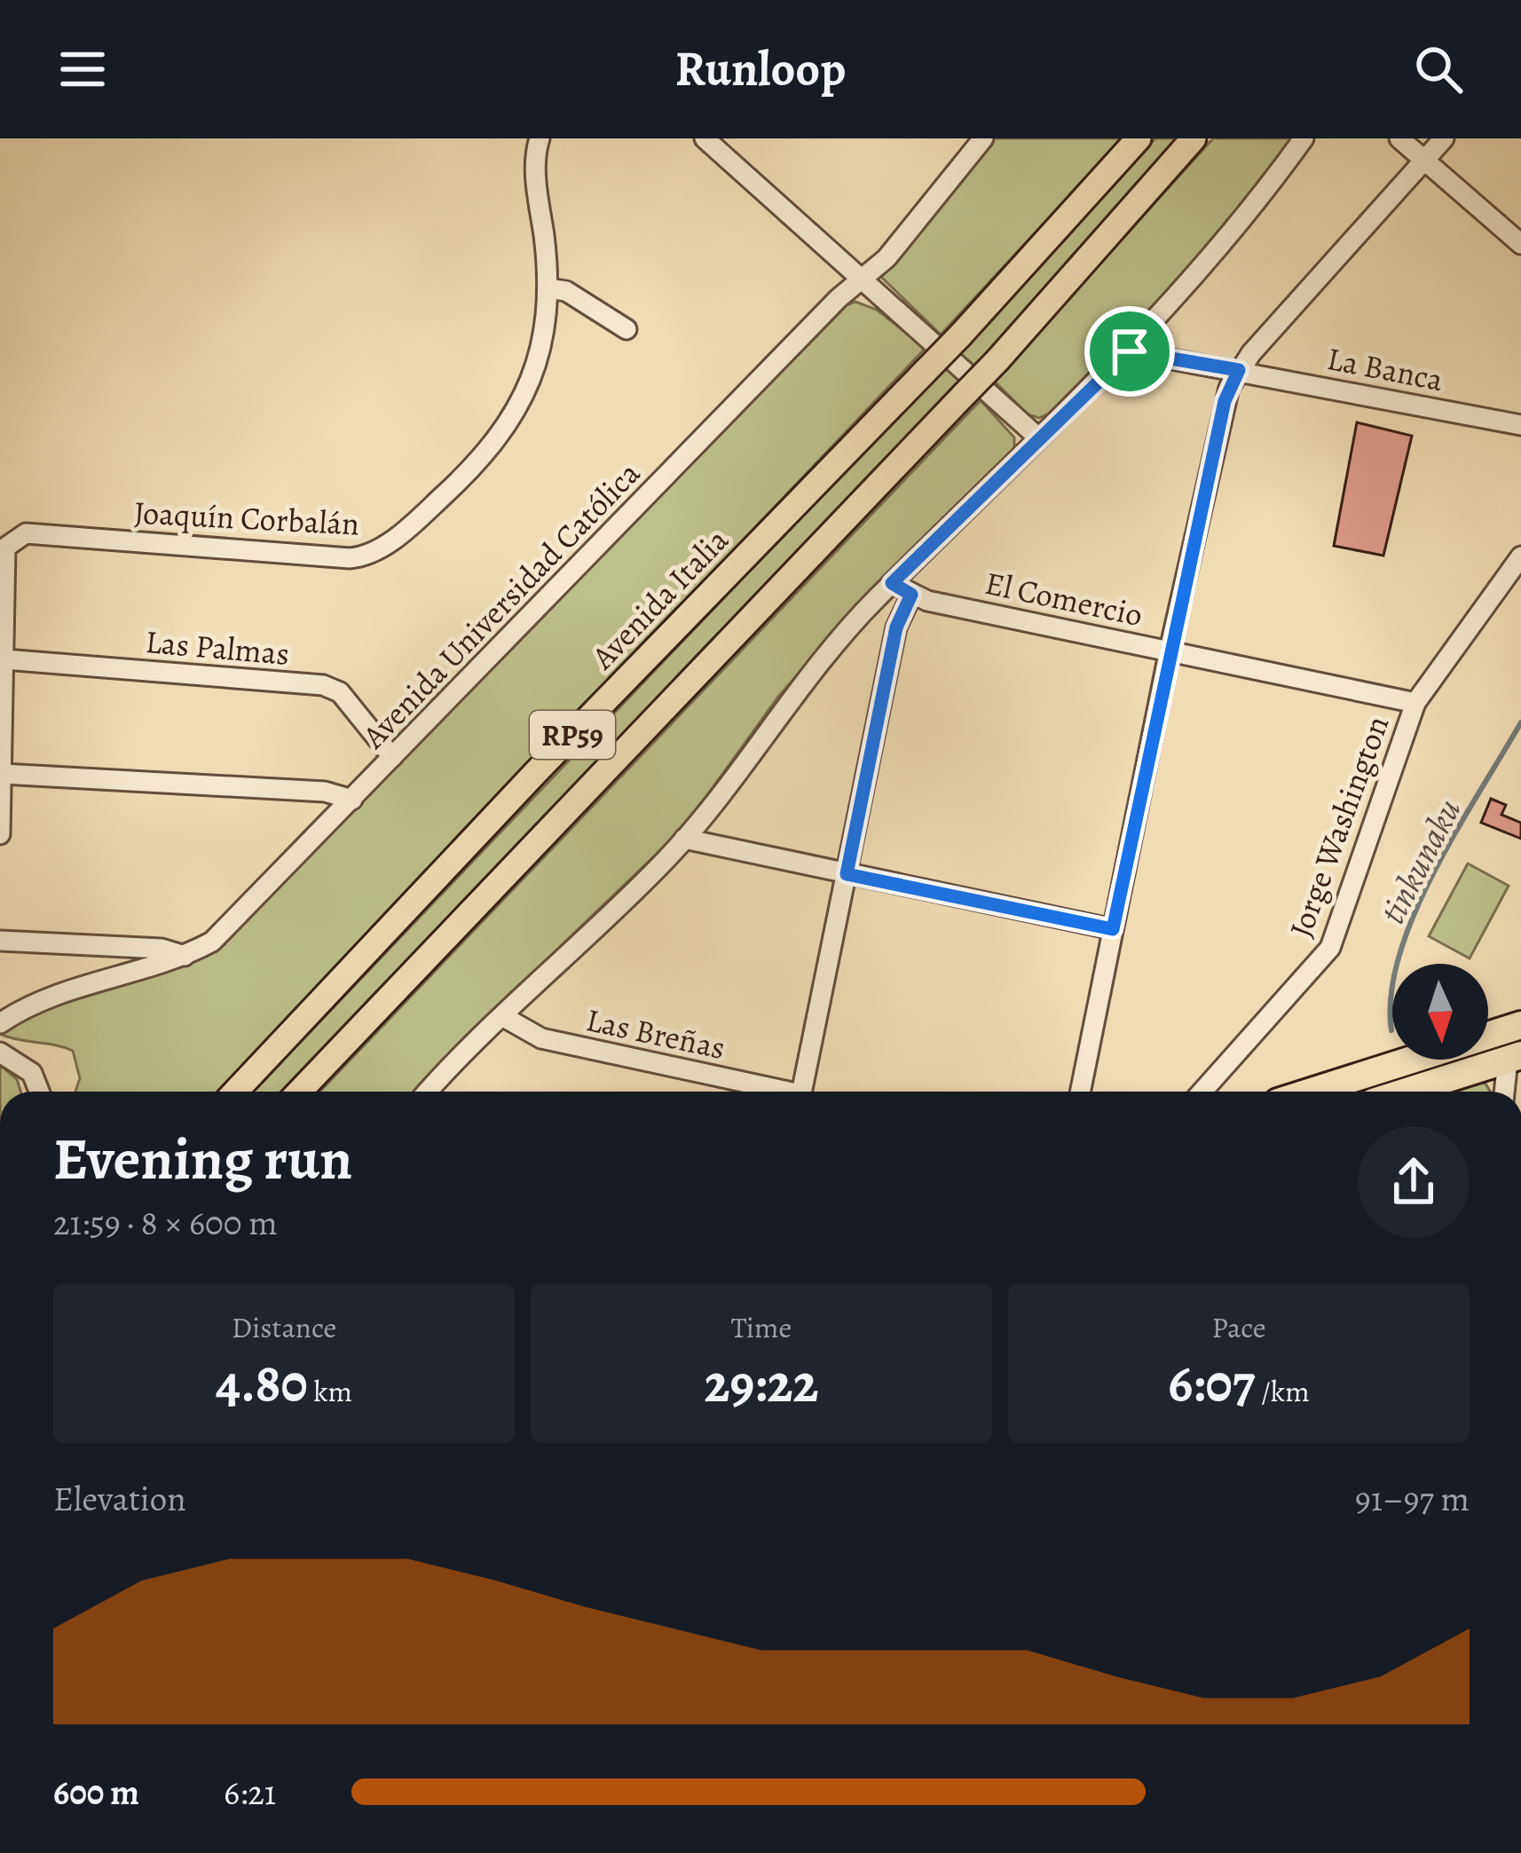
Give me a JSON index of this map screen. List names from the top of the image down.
{
  "streets": {
    "main road": ["Avenida Italia", "RP59"],
    "street": [
      "La Banca",
      "Joaquín Corbalán",
      "El Comercio",
      "Avenida Universidad Católica",
      "Las Palmas",
      "Jorge Washington",
      "Las Breñas"
    ]
  },
  "crossings": [
    ["Joaquín Corbalán", "Las Palmas"],
    ["El Comercio", "Jorge Washington"],
    ["Avenida Universidad Católica", "Las Palmas"]
  ],
  "water": ["tinkunaku"],
  "north": "bottom",
  "page": {
    "header": "Runloop",
    "heading": ["Evening run", "21:59 · 8 × 600 m"],
    "stats": [
      ["Distance", "4.80 km"],
      ["Time", "29:22"],
      ["Pace", "6:07 /km"]
    ],
    "chart": ["Elevation", "91–97 m"],
    "list": [
      {
        "name": "600 m",
        "note": "6:21"
      }
    ]
  }
}
